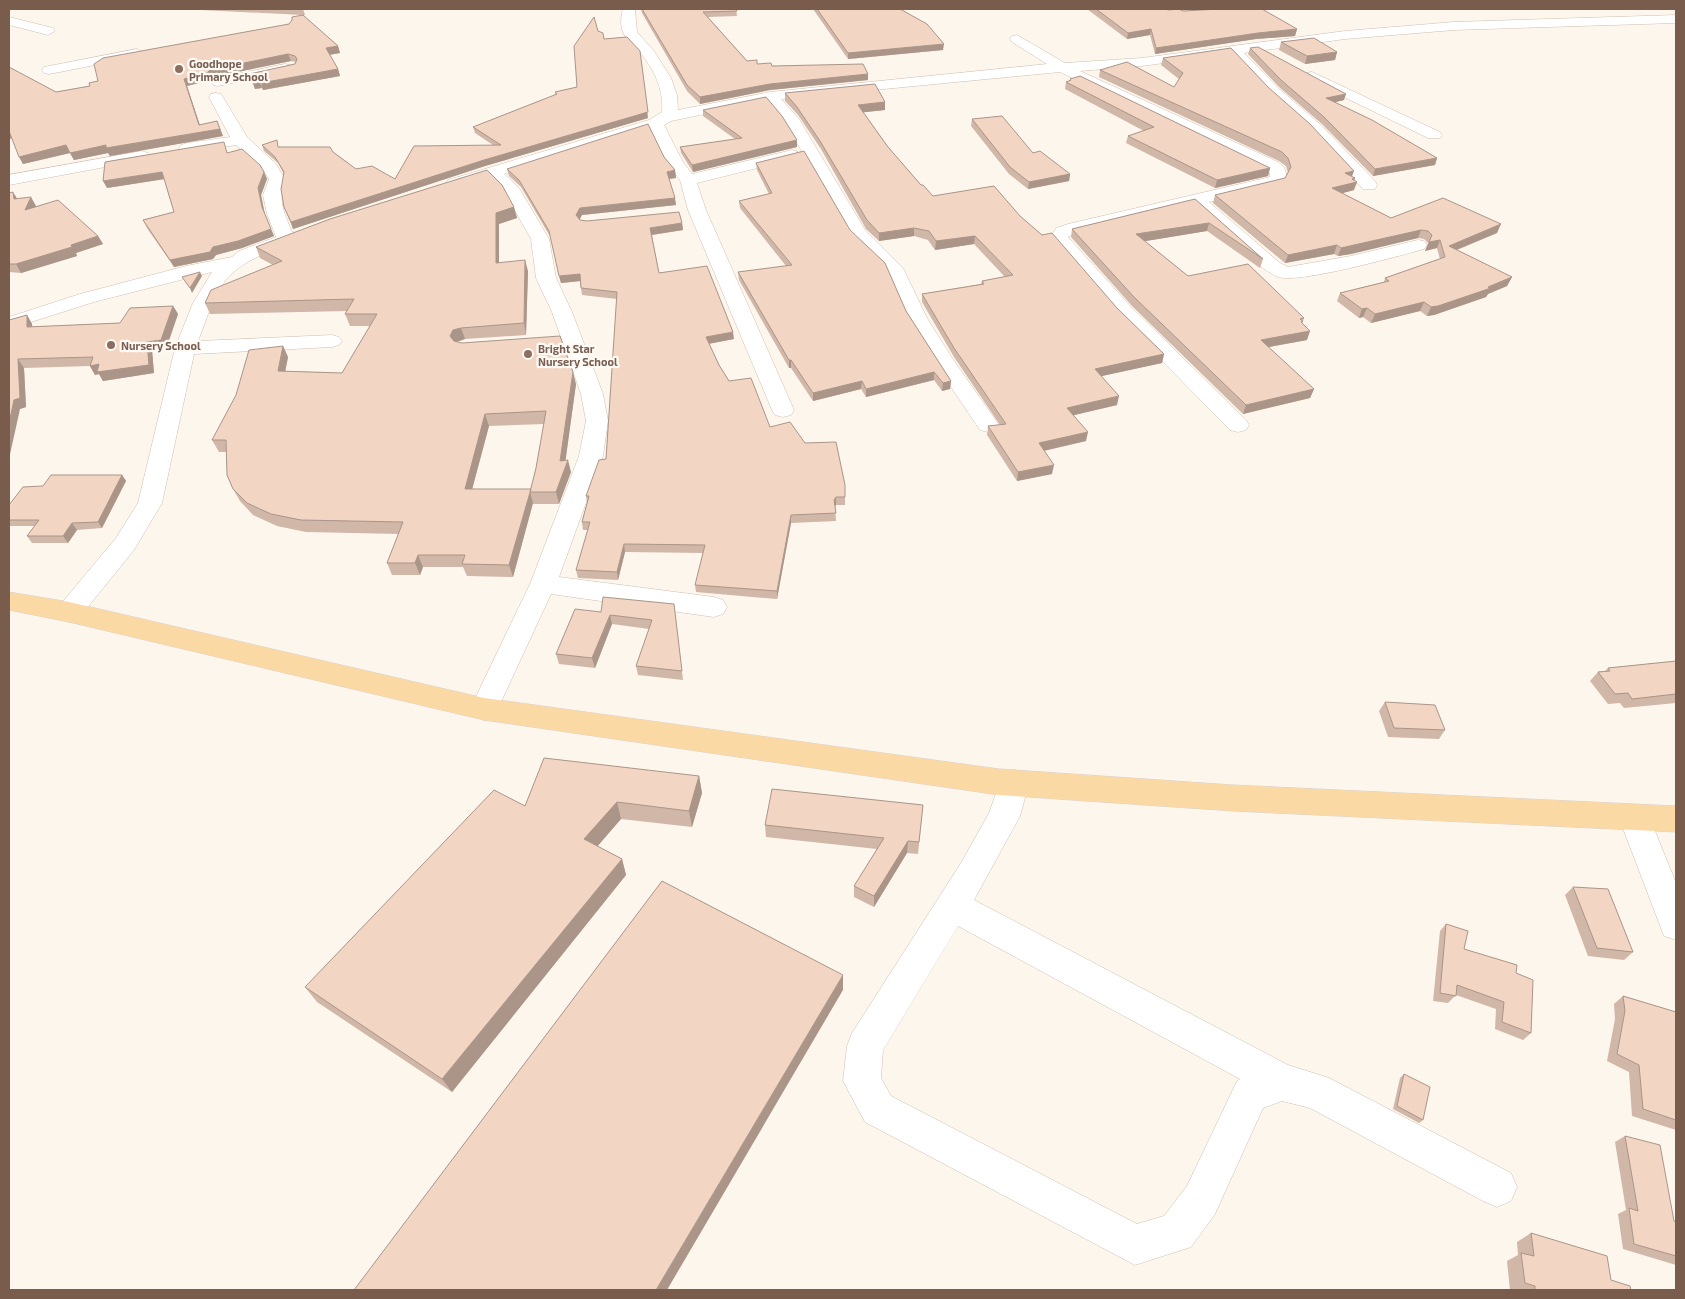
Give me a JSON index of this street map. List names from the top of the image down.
{
  "places": ["Goodhope Primary School", "Nursery School", "Bright Star Nursery School"]
}
